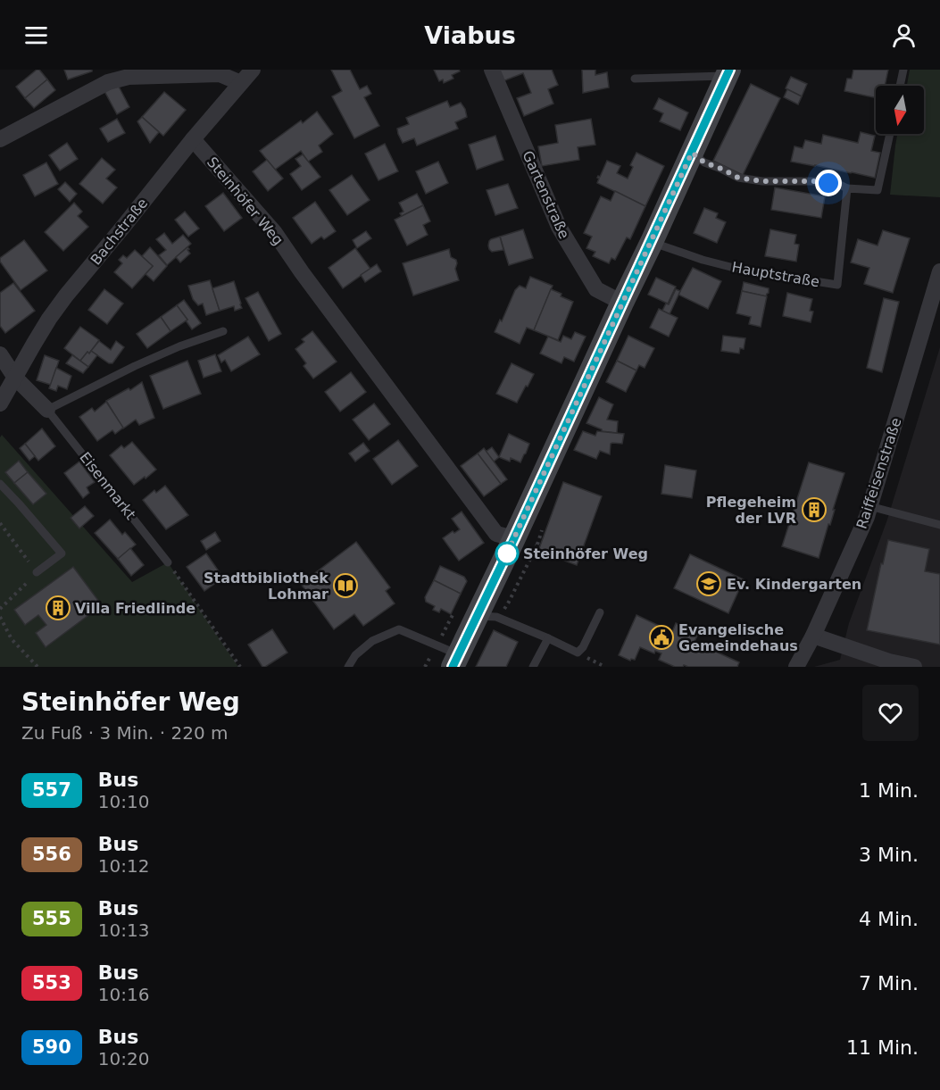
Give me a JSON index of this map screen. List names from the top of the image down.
{
  "streets": {
    "street": [
      "Gartenstraße",
      "Steinhöfer Weg",
      "Bachstraße",
      "Raiffeisenstraße",
      "Eisenmarkt"
    ],
    "lane": ["Hauptstraße"]
  },
  "crossings": [
    ["Steinhöfer Weg", "Bachstraße"],
    ["Bachstraße", "Eisenmarkt"]
  ],
  "places": {
    "building": ["Pflegeheim der LVR", "Villa Friedlinde"],
    "other": ["Steinhöfer Weg"],
    "school or university": ["Ev. Kindergarten"],
    "library": ["Stadtbibliothek Lohmar"],
    "public building": ["Evangelische Gemeindehaus"]
  },
  "lines": ["bus line 557"],
  "north": "bottom",
  "page": {
    "header": "Viabus",
    "heading": ["Steinhöfer Weg", "Zu Fuß · 3 Min. · 220 m"],
    "list": [
      {
        "mark": "557",
        "name": "Bus",
        "note": "10:10",
        "value": "1 Min."
      },
      {
        "mark": "556",
        "name": "Bus",
        "note": "10:12",
        "value": "3 Min."
      },
      {
        "mark": "555",
        "name": "Bus",
        "note": "10:13",
        "value": "4 Min."
      },
      {
        "mark": "553",
        "name": "Bus",
        "note": "10:16",
        "value": "7 Min."
      },
      {
        "mark": "590",
        "name": "Bus",
        "note": "10:20",
        "value": "11 Min."
      }
    ]
  }
}
